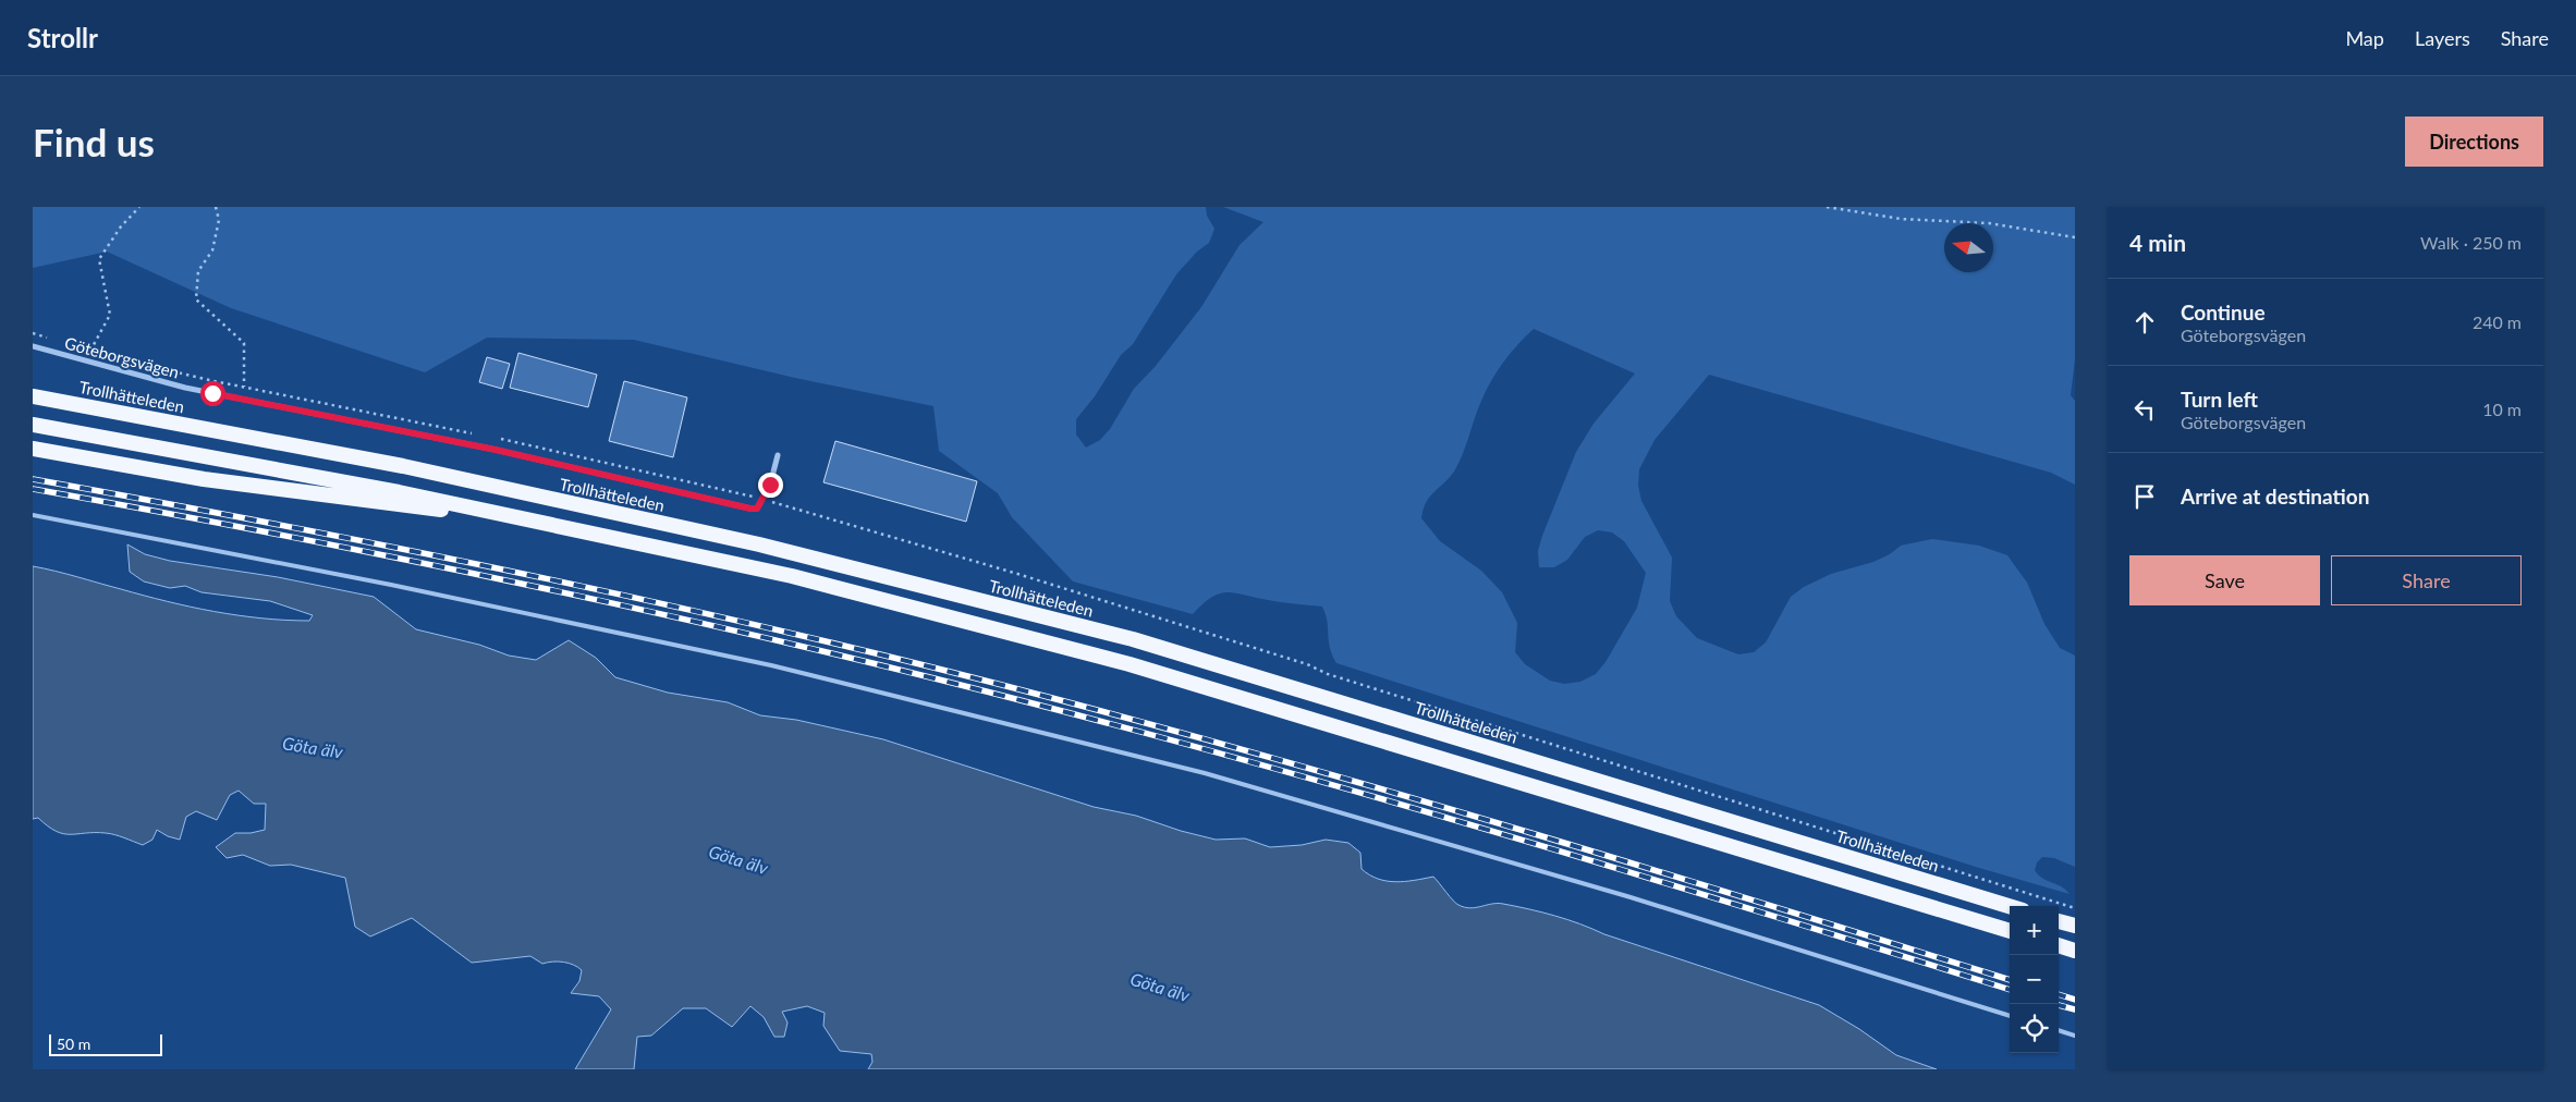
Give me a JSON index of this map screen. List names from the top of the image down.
{
  "streets": {
    "highway": ["Trollhätteleden"],
    "street": ["Göteborgsvägen"]
  },
  "water": ["Göta älv"],
  "scale_bar": "50 m",
  "north": "left",
  "page": {
    "header": "Strollr",
    "nav": ["Map", "Layers", "Share"],
    "buttons": [
      "Directions",
      ["Save", "Share"]
    ],
    "title": "Find us",
    "heading": ["4 min", "Walk · 250 m"],
    "list": [
      ["Continue", "Göteborgsvägen", "240 m"],
      ["Turn left", "Göteborgsvägen", "10 m"],
      "Arrive at destination"
    ],
    "map_buttons": ["+", "−"],
    "scale": "50 m"
  }
}
